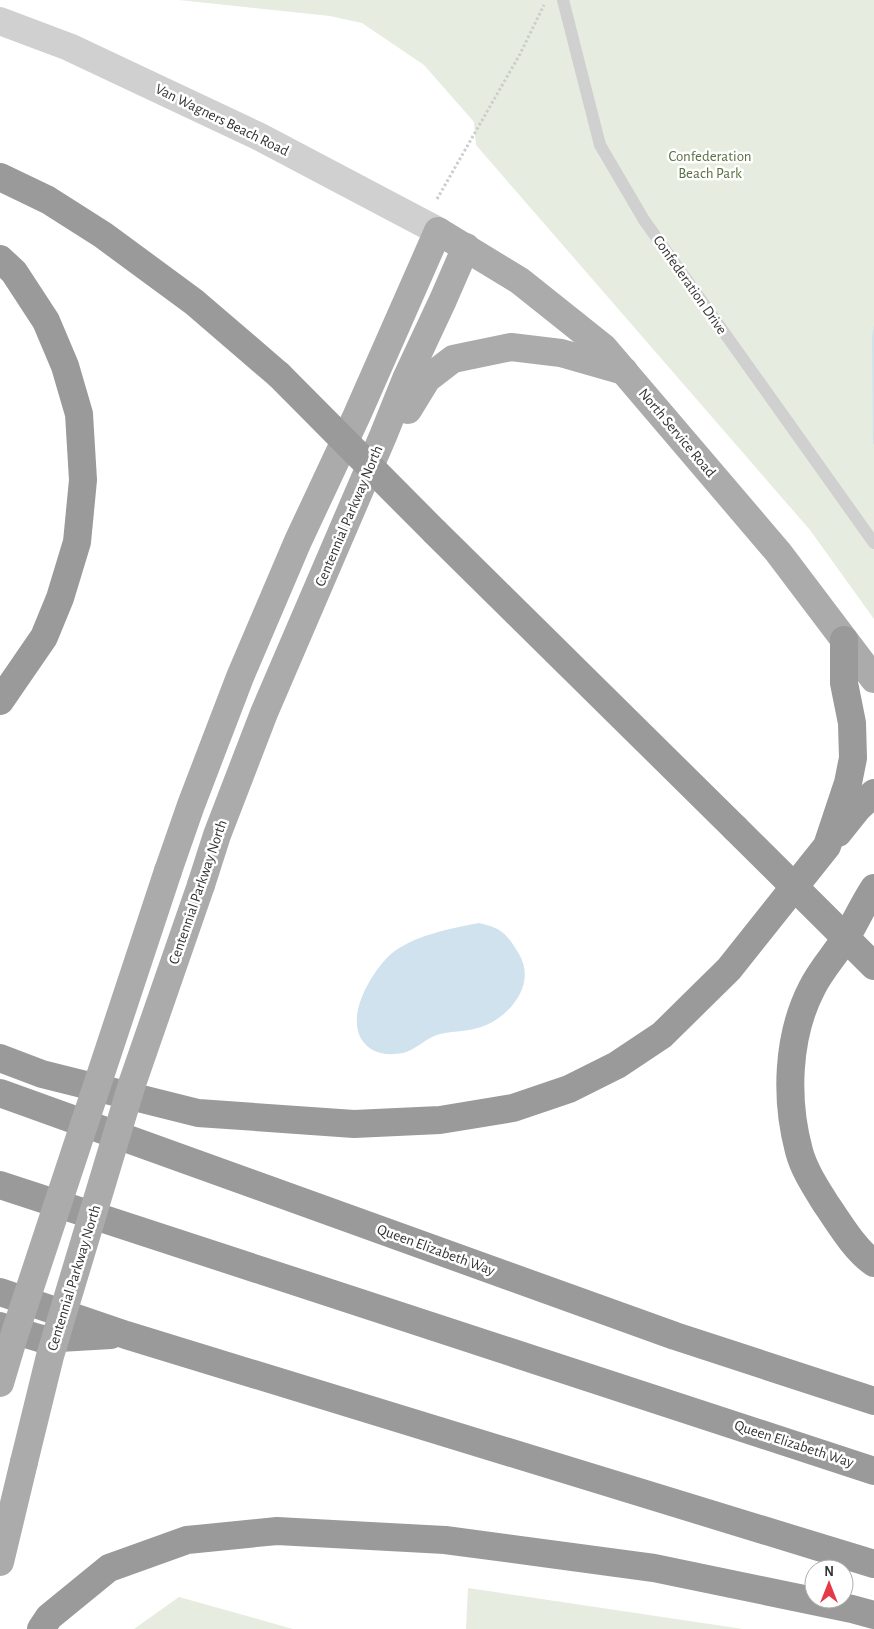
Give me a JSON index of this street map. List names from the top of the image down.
{
  "streets": {
    "highway": ["Queen Elizabeth Way"],
    "main road": ["North Service Road", "Centennial Parkway North"],
    "street": ["Van Wagners Beach Road"],
    "lane": ["Confederation Drive"]
  },
  "crossings": [
    ["Van Wagners Beach Road", "North Service Road"],
    ["North Service Road", "Centennial Parkway North"]
  ],
  "parks": ["Confederation Beach Park"],
  "north": "top"
}
